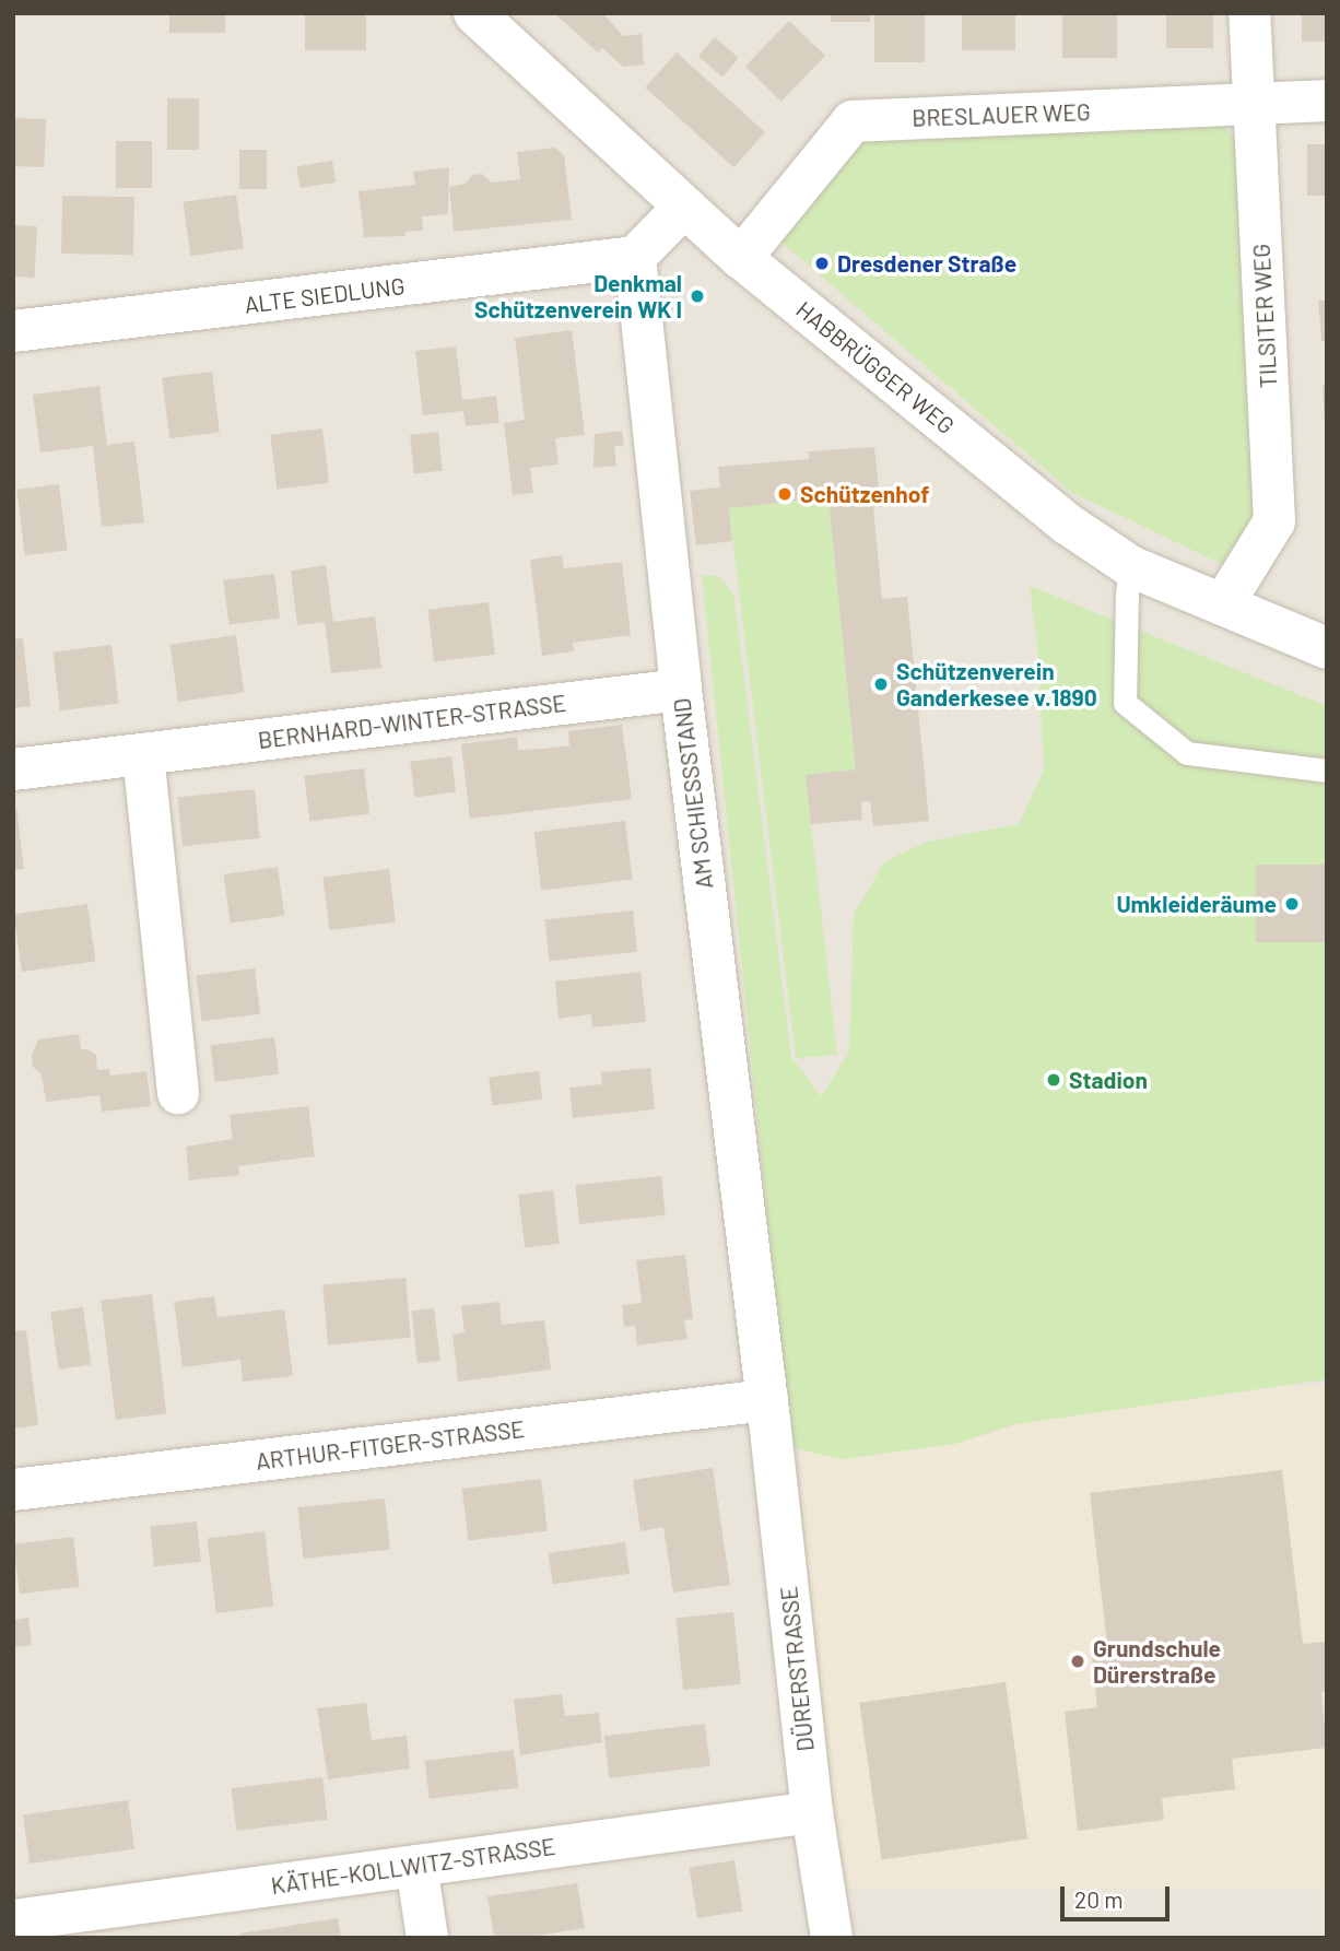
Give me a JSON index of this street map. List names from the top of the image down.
{
  "streets": {
    "street": [
      "BRESLAUER WEG",
      "ALTE SIEDLUNG",
      "TILSITER WEG",
      "HABBRÜGGER WEG",
      "BERNHARD-WINTER-STRASSE",
      "AM SCHIESSSTAND",
      "ARTHUR-FITGER-STRASSE",
      "DÜRERSTRASSE",
      "KÄTHE-KOLLWITZ-STRASSE"
    ]
  },
  "crossings": [
    ["BRESLAUER WEG", "TILSITER WEG"],
    ["BRESLAUER WEG", "HABBRÜGGER WEG"],
    ["ALTE SIEDLUNG", "AM SCHIESSSTAND"],
    ["TILSITER WEG", "HABBRÜGGER WEG"],
    ["BERNHARD-WINTER-STRASSE", "AM SCHIESSSTAND"],
    ["AM SCHIESSSTAND", "ARTHUR-FITGER-STRASSE"],
    ["AM SCHIESSSTAND", "DÜRERSTRASSE"],
    ["ARTHUR-FITGER-STRASSE", "DÜRERSTRASSE"],
    ["DÜRERSTRASSE", "KÄTHE-KOLLWITZ-STRASSE"]
  ],
  "places": [
    "Dresdener Straße",
    "Denkmal Schützenverein WK I",
    "Schützenhof",
    "Schützenverein Ganderkesee v.1890",
    "Umkleideräume",
    "Stadion",
    "Grundschule Dürerstraße"
  ],
  "scale_bar": "20 m"
}
